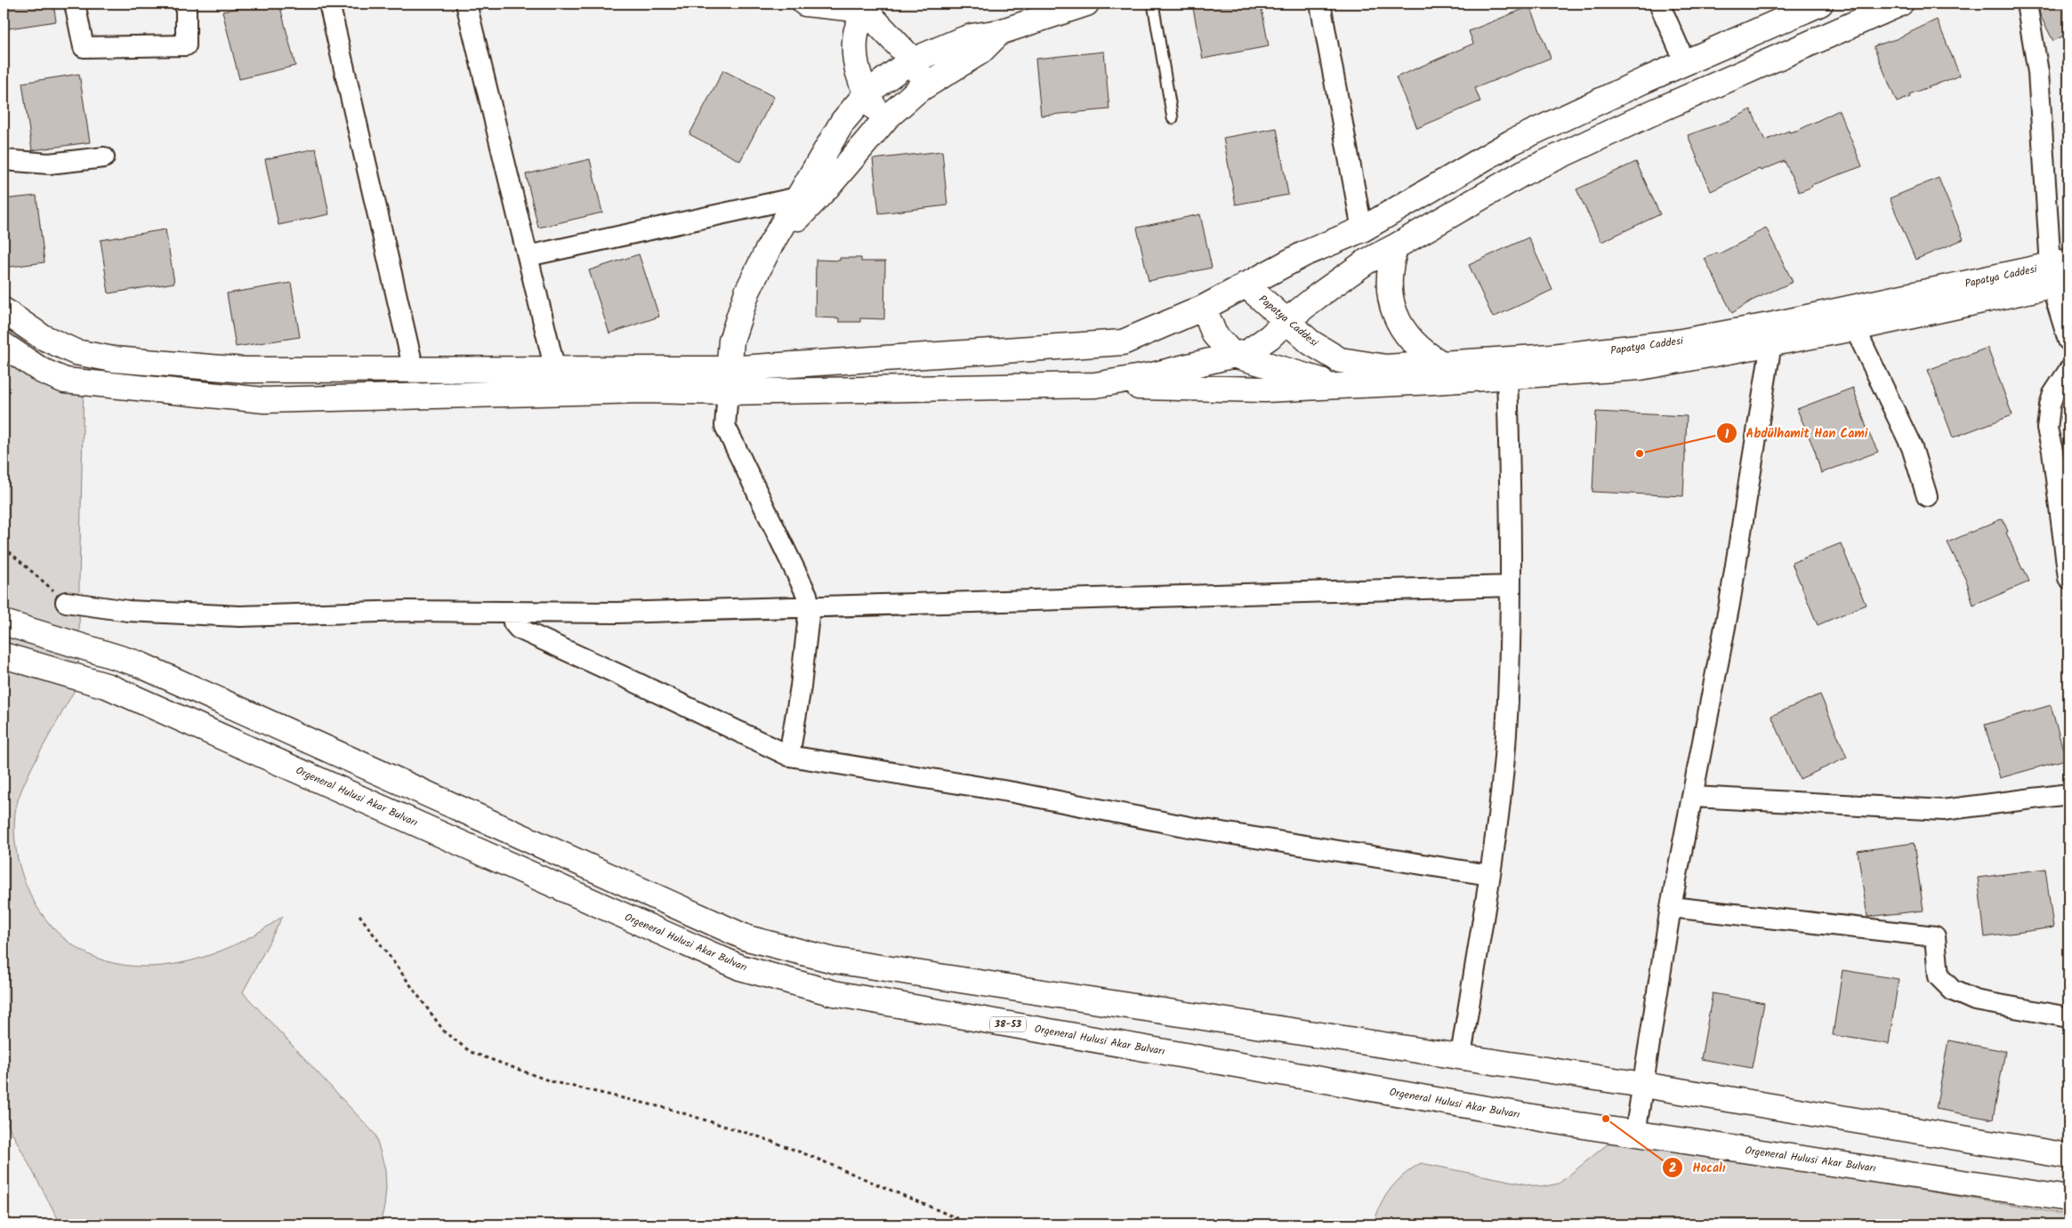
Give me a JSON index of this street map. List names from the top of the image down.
{
  "streets": {
    "street": ["Papatya Caddesi", "Orgeneral Hulusi Akar Bulvarı", "38-53"]
  },
  "places": ["Abdülhamit Han Cami", "Hocalı"]
}
